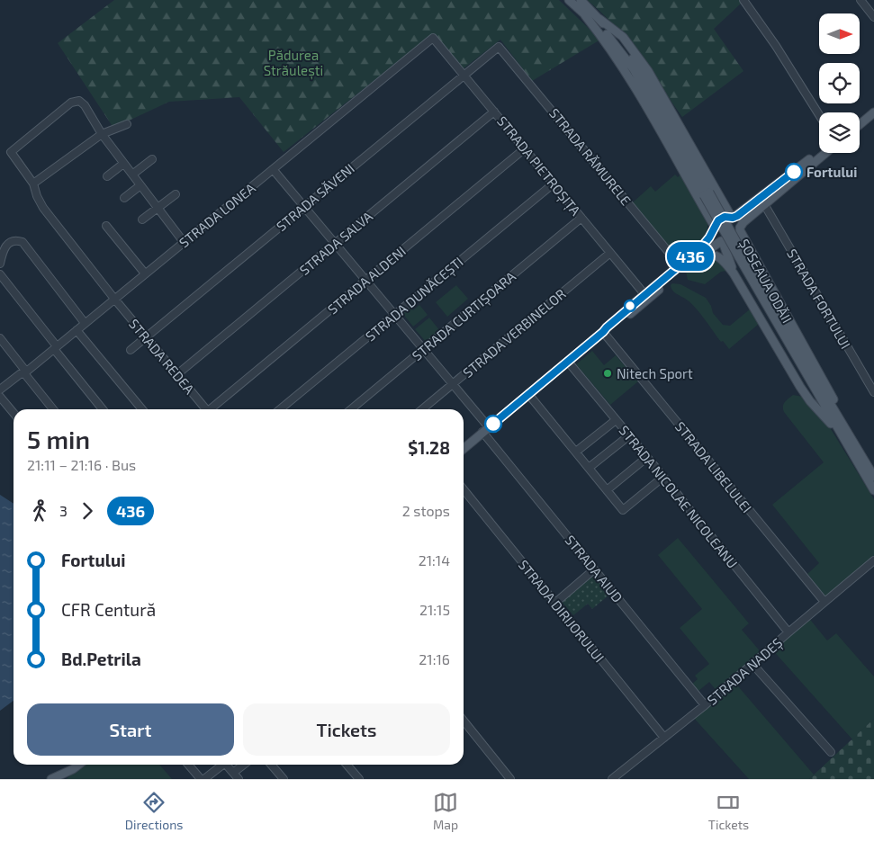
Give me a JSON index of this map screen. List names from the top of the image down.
{
  "streets": {
    "main road": ["ȘOSEAUA ODĂII"],
    "street": [
      "STRADA RĂMURELE",
      "STRADA PIETROȘIȚA",
      "STRADA SĂVENI",
      "STRADA LONEA",
      "STRADA SALVA",
      "STRADA ALDENI",
      "STRADA DUNĂCEȘTI",
      "STRADA FORTULUI",
      "STRADA CURTIȘOARA",
      "STRADA VERBINELOR",
      "STRADA REDEA",
      "STRADA LIBELULEI",
      "STRADA NICOLAE NICOLEANU",
      "STRADA AIUD",
      "STRADA DIRIJORULUI",
      "STRADA NADEȘ"
    ]
  },
  "crossings": [
    ["STRADA RĂMURELE", "STRADA SĂVENI"],
    ["STRADA PIETROȘIȚA", "STRADA SĂVENI"],
    ["STRADA PIETROȘIȚA", "STRADA LONEA"],
    ["STRADA PIETROȘIȚA", "STRADA SALVA"],
    ["STRADA PIETROȘIȚA", "STRADA ALDENI"],
    ["STRADA PIETROȘIȚA", "STRADA DUNĂCEȘTI"],
    ["STRADA PIETROȘIȚA", "STRADA CURTIȘOARA"],
    ["STRADA PIETROȘIȚA", "STRADA VERBINELOR"],
    ["STRADA SĂVENI", "STRADA REDEA"],
    ["STRADA SĂVENI", "STRADA AIUD"],
    ["STRADA LONEA", "STRADA REDEA"],
    ["STRADA LONEA", "STRADA AIUD"],
    ["STRADA SALVA", "STRADA REDEA"],
    ["STRADA SALVA", "STRADA AIUD"],
    ["STRADA ALDENI", "STRADA AIUD"],
    ["STRADA DUNĂCEȘTI", "STRADA AIUD"],
    ["STRADA CURTIȘOARA", "STRADA AIUD"],
    ["STRADA VERBINELOR", "STRADA AIUD"],
    ["STRADA LIBELULEI", "STRADA NADEȘ"],
    ["STRADA NICOLAE NICOLEANU", "STRADA NADEȘ"],
    ["STRADA AIUD", "STRADA NADEȘ"],
    ["STRADA DIRIJORULUI", "STRADA NADEȘ"]
  ],
  "parks": ["Pădurea Străulești"],
  "places": ["Fortului", "Nitech Sport"],
  "lines": ["bus line 436"],
  "north": "right",
  "page": {
    "on_map": "436",
    "heading": ["5 min", "21:11 – 21:16 · Bus", "$1.28"],
    "legs": ["3", "436", "2 stops"],
    "list": [
      {
        "name": "Fortului",
        "value": "21:14"
      },
      {
        "name": "CFR Centură",
        "value": "21:15"
      },
      {
        "name": "Bd.Petrila",
        "value": "21:16"
      }
    ],
    "buttons": ["Start", "Tickets"],
    "tabs": ["Directions", "Map", "Tickets"]
  }
}
